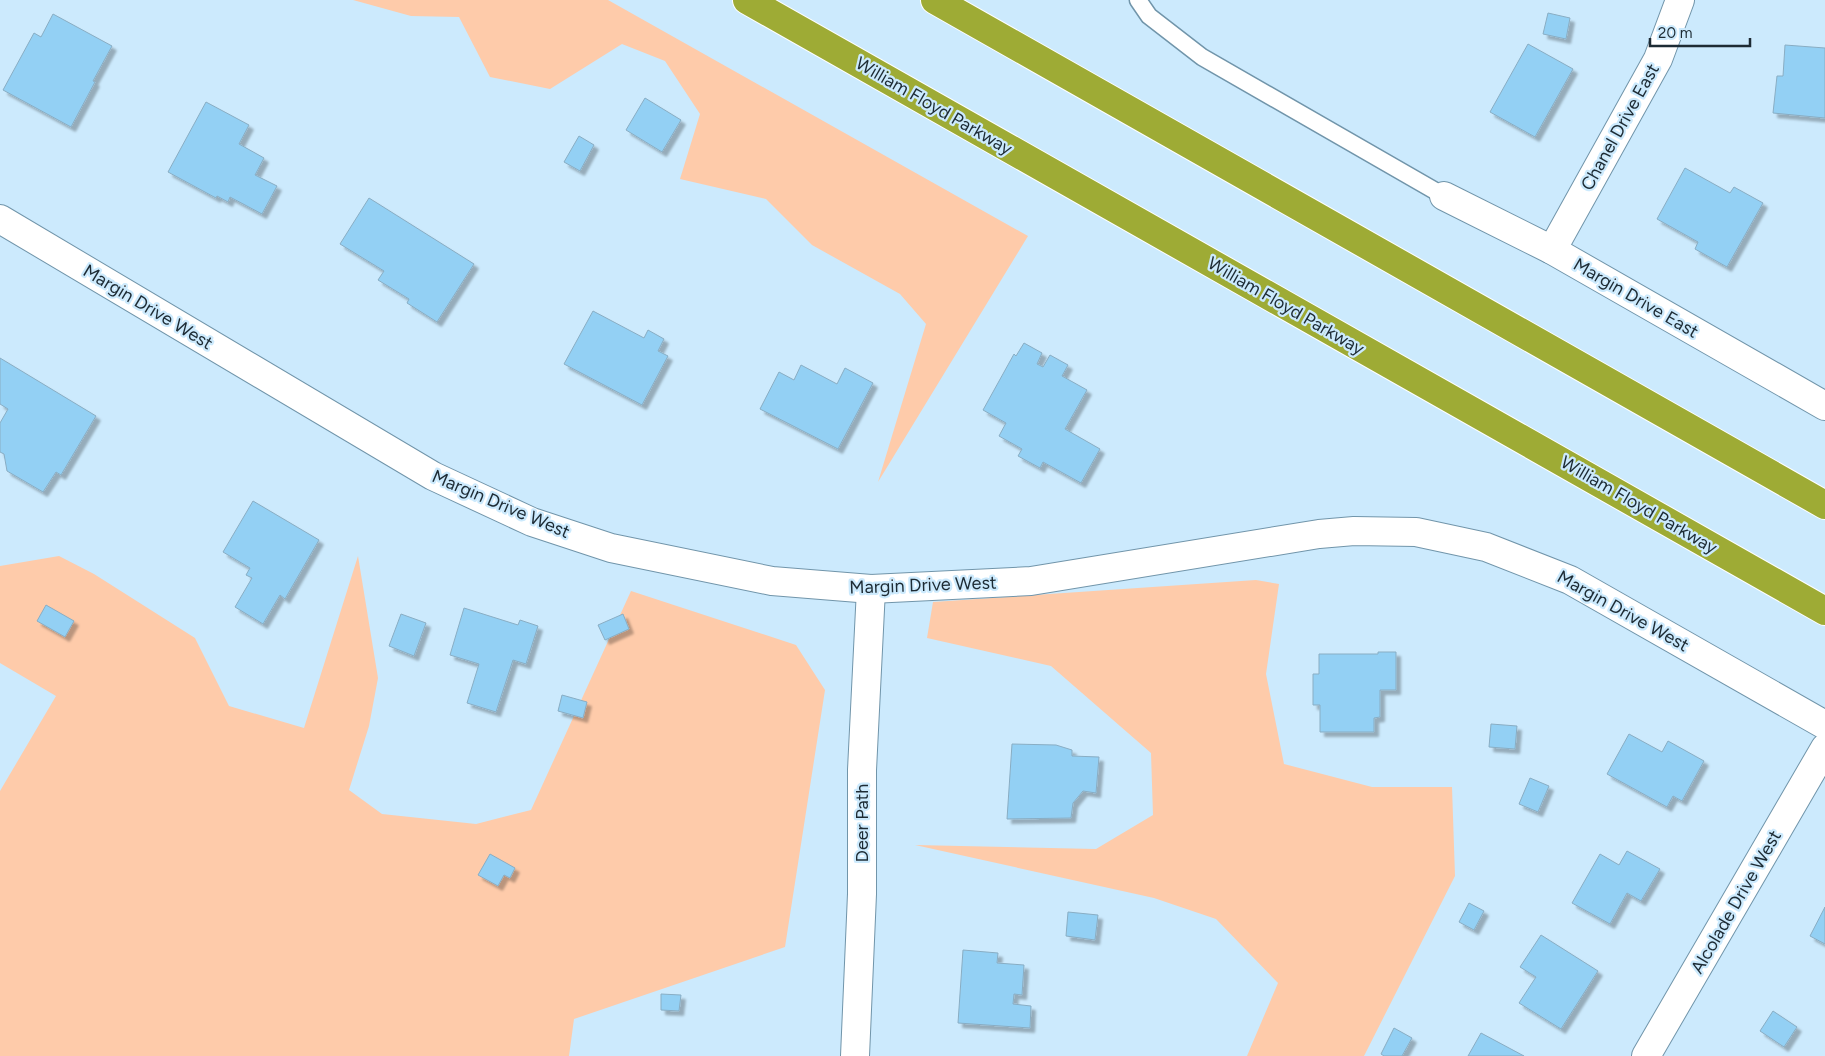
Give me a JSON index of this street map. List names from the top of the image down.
{
  "streets": {
    "highway": ["William Floyd Parkway"],
    "street": [
      "Chanel Drive East",
      "Margin Drive East",
      "Margin Drive West",
      "Deer Path",
      "Alcolade Drive West"
    ]
  },
  "crossings": [
    ["Chanel Drive East", "Margin Drive East"],
    ["Margin Drive West", "Deer Path"]
  ],
  "scale_bar": "20 m"
}
